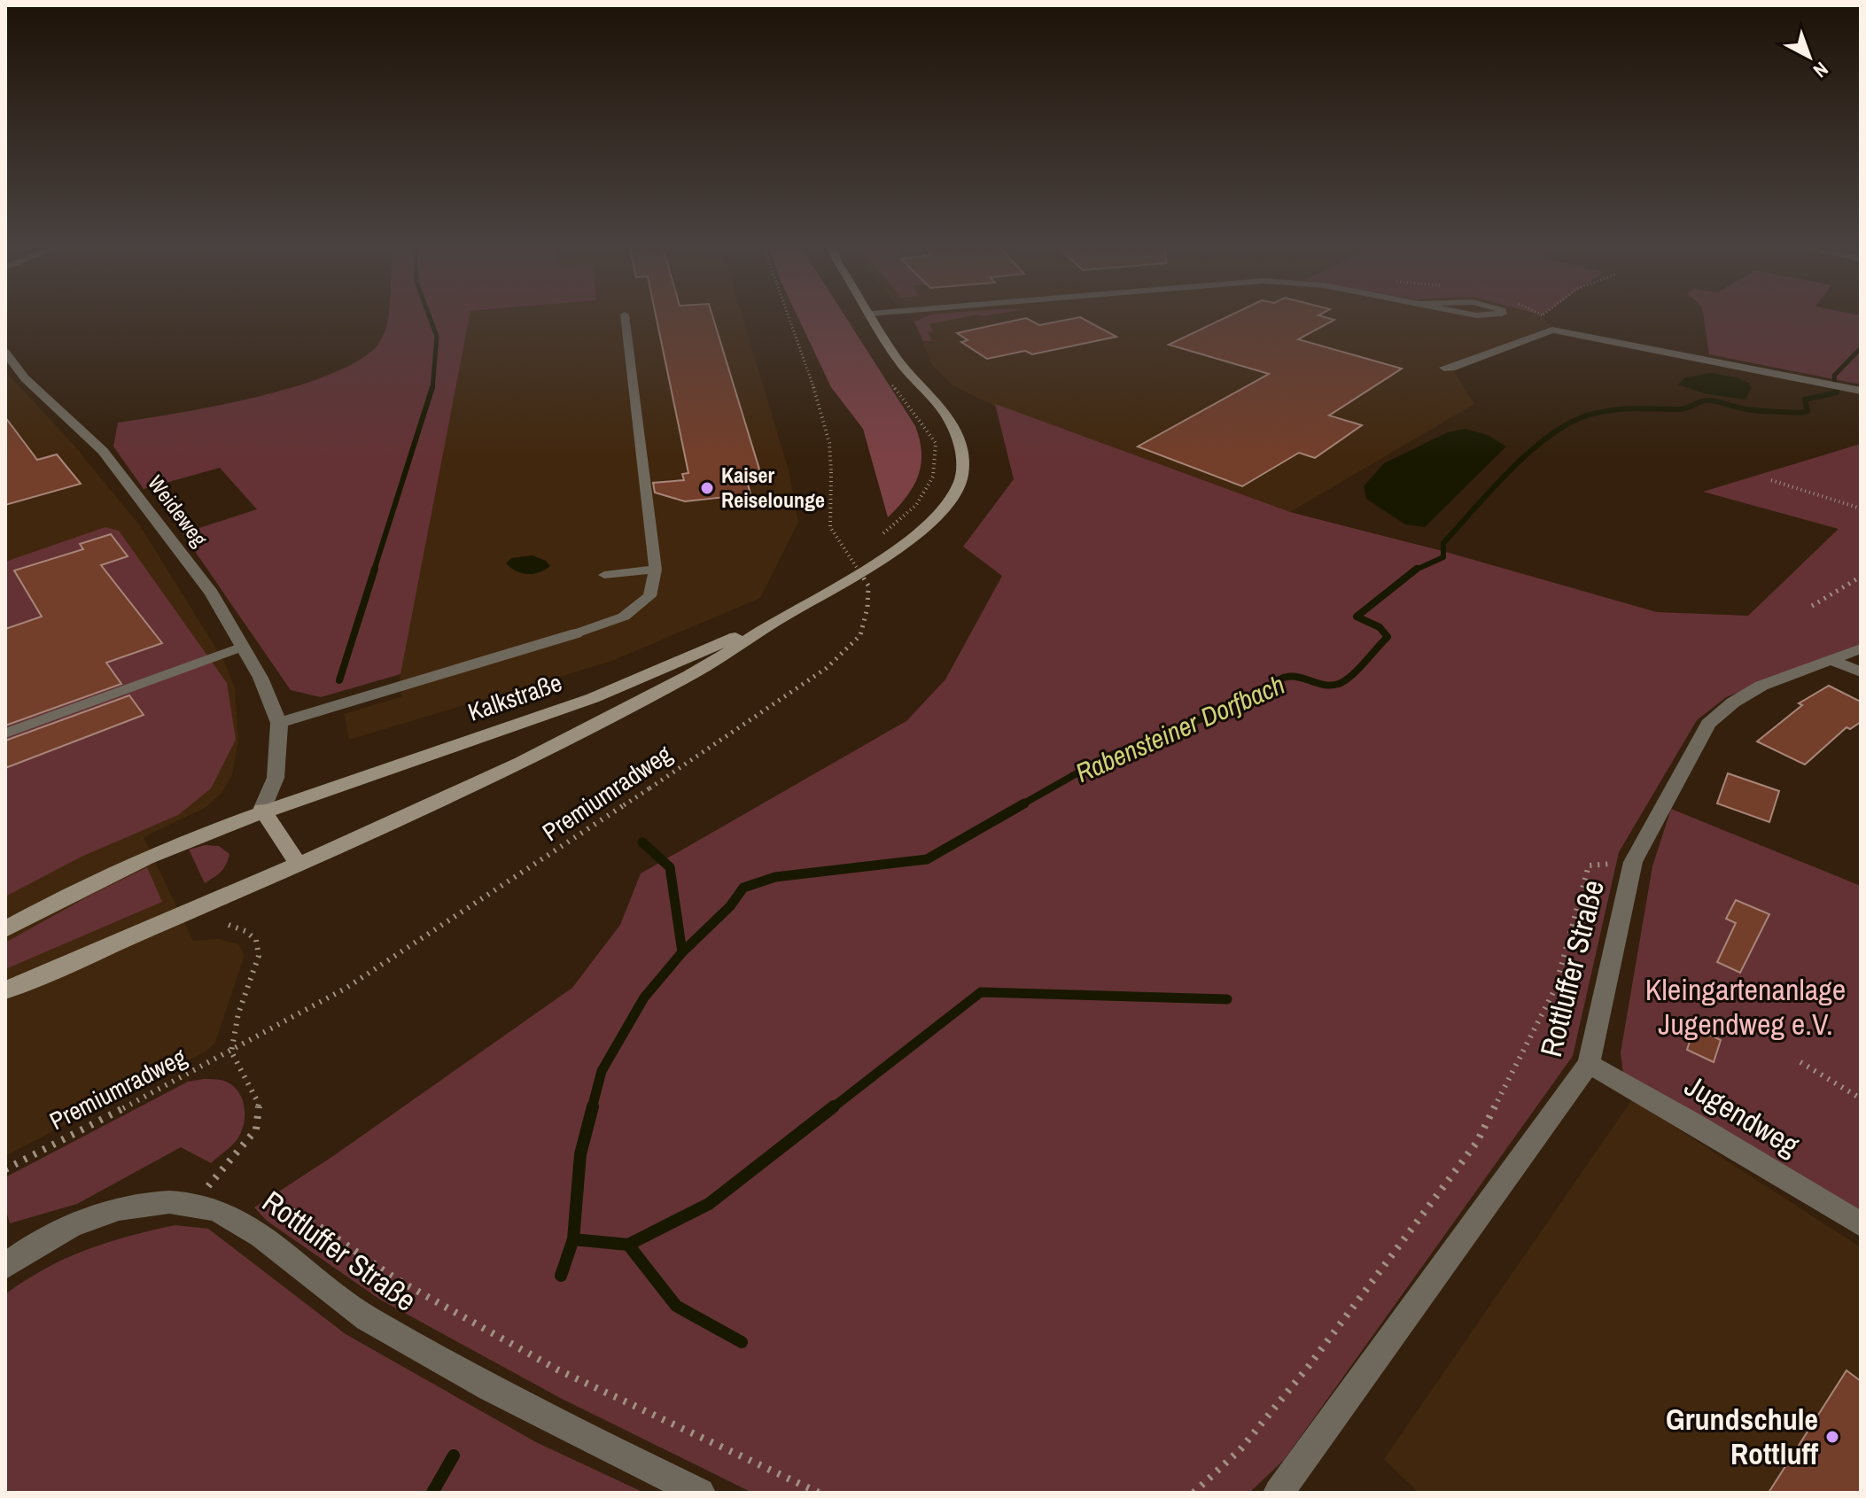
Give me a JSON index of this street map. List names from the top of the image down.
{
  "streets": {
    "main road": ["Kalkstraße"],
    "street": ["Weideweg", "Rottluffer Straße", "Jugendweg"],
    "path": ["Premiumradweg"]
  },
  "crossings": [
    ["Weideweg", "Kalkstraße"],
    ["Rottluffer Straße", "Jugendweg"]
  ],
  "water": ["Rabensteiner Dorfbach"],
  "parks": ["Kleingartenanlage Jugendweg e.V."],
  "places": ["Kaiser Reiselounge", "Grundschule Rottluff"],
  "north": "bottom right"
}
